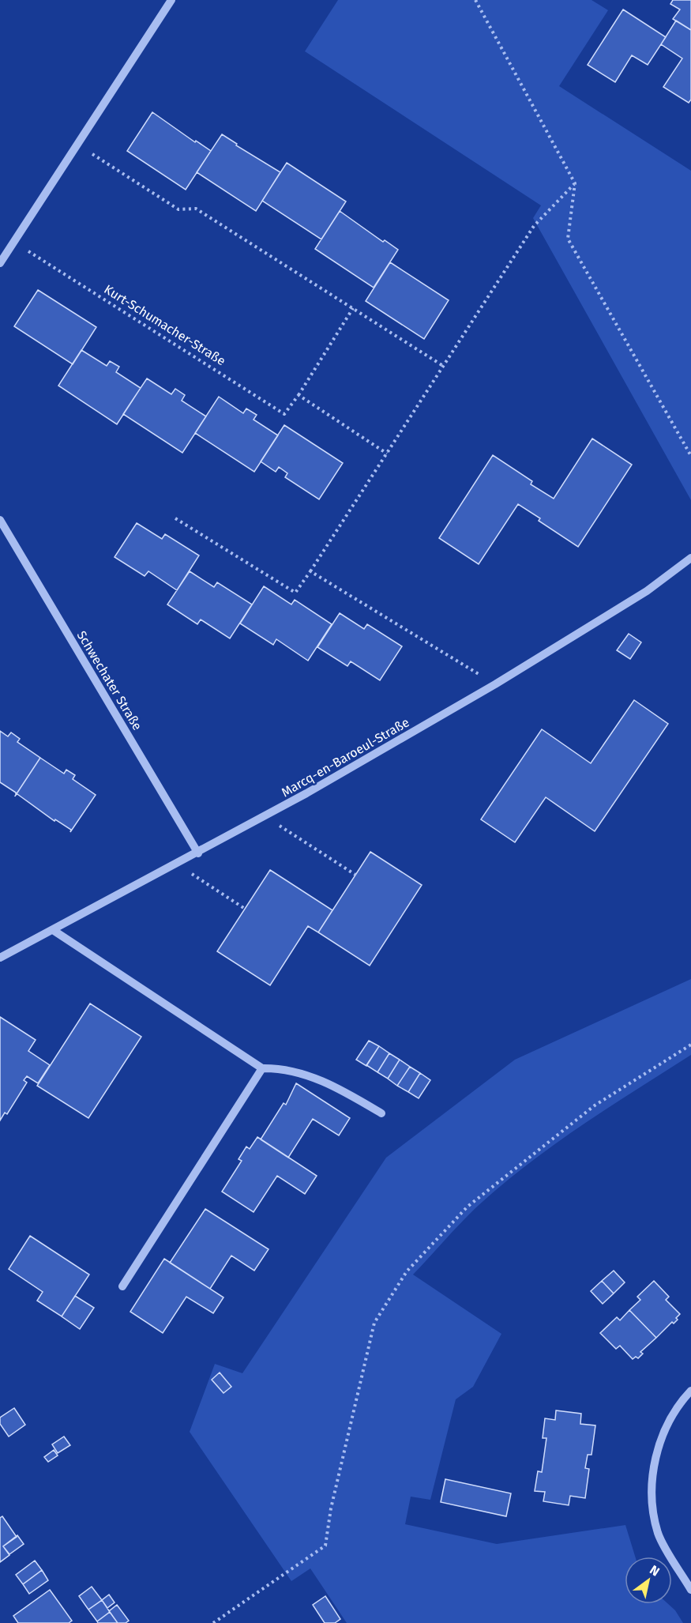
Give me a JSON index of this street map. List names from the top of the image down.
{
  "streets": {
    "street": ["Schwechater Straße", "Marcq-en-Baroeul-Straße"],
    "path": ["Kurt-Schumacher-Straße"]
  },
  "crossings": [
    ["Schwechater Straße", "Marcq-en-Baroeul-Straße"]
  ],
  "north": "top right"
}
